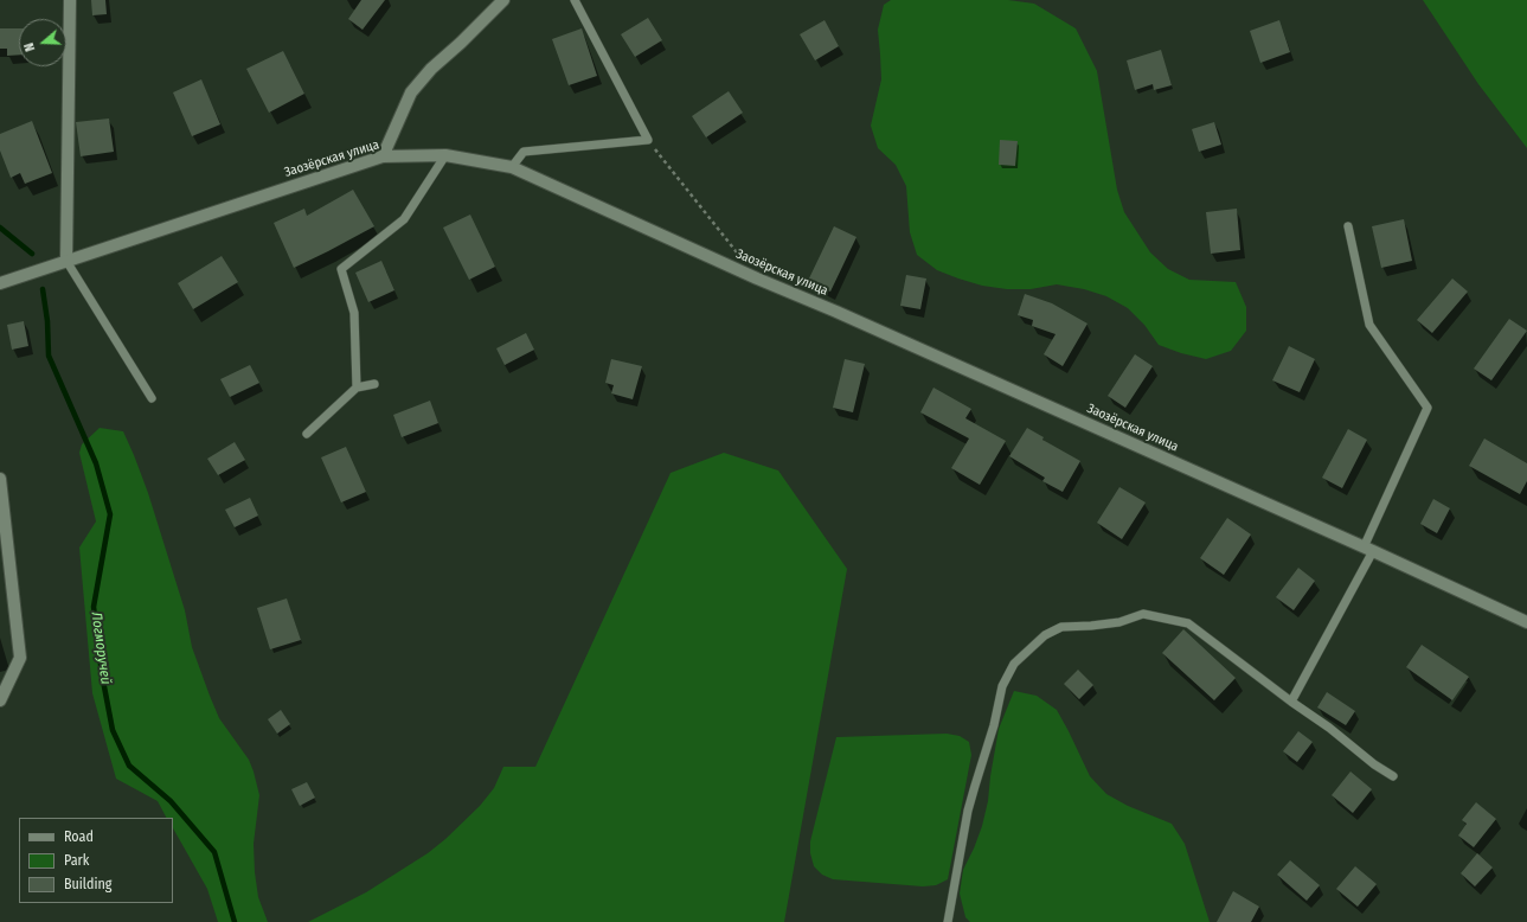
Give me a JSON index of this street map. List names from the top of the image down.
{
  "streets": {
    "street": ["Заозёрская улица"]
  },
  "water": ["Логморучей"],
  "legend": ["Road", "Park", "Building"],
  "north": "left"
}
